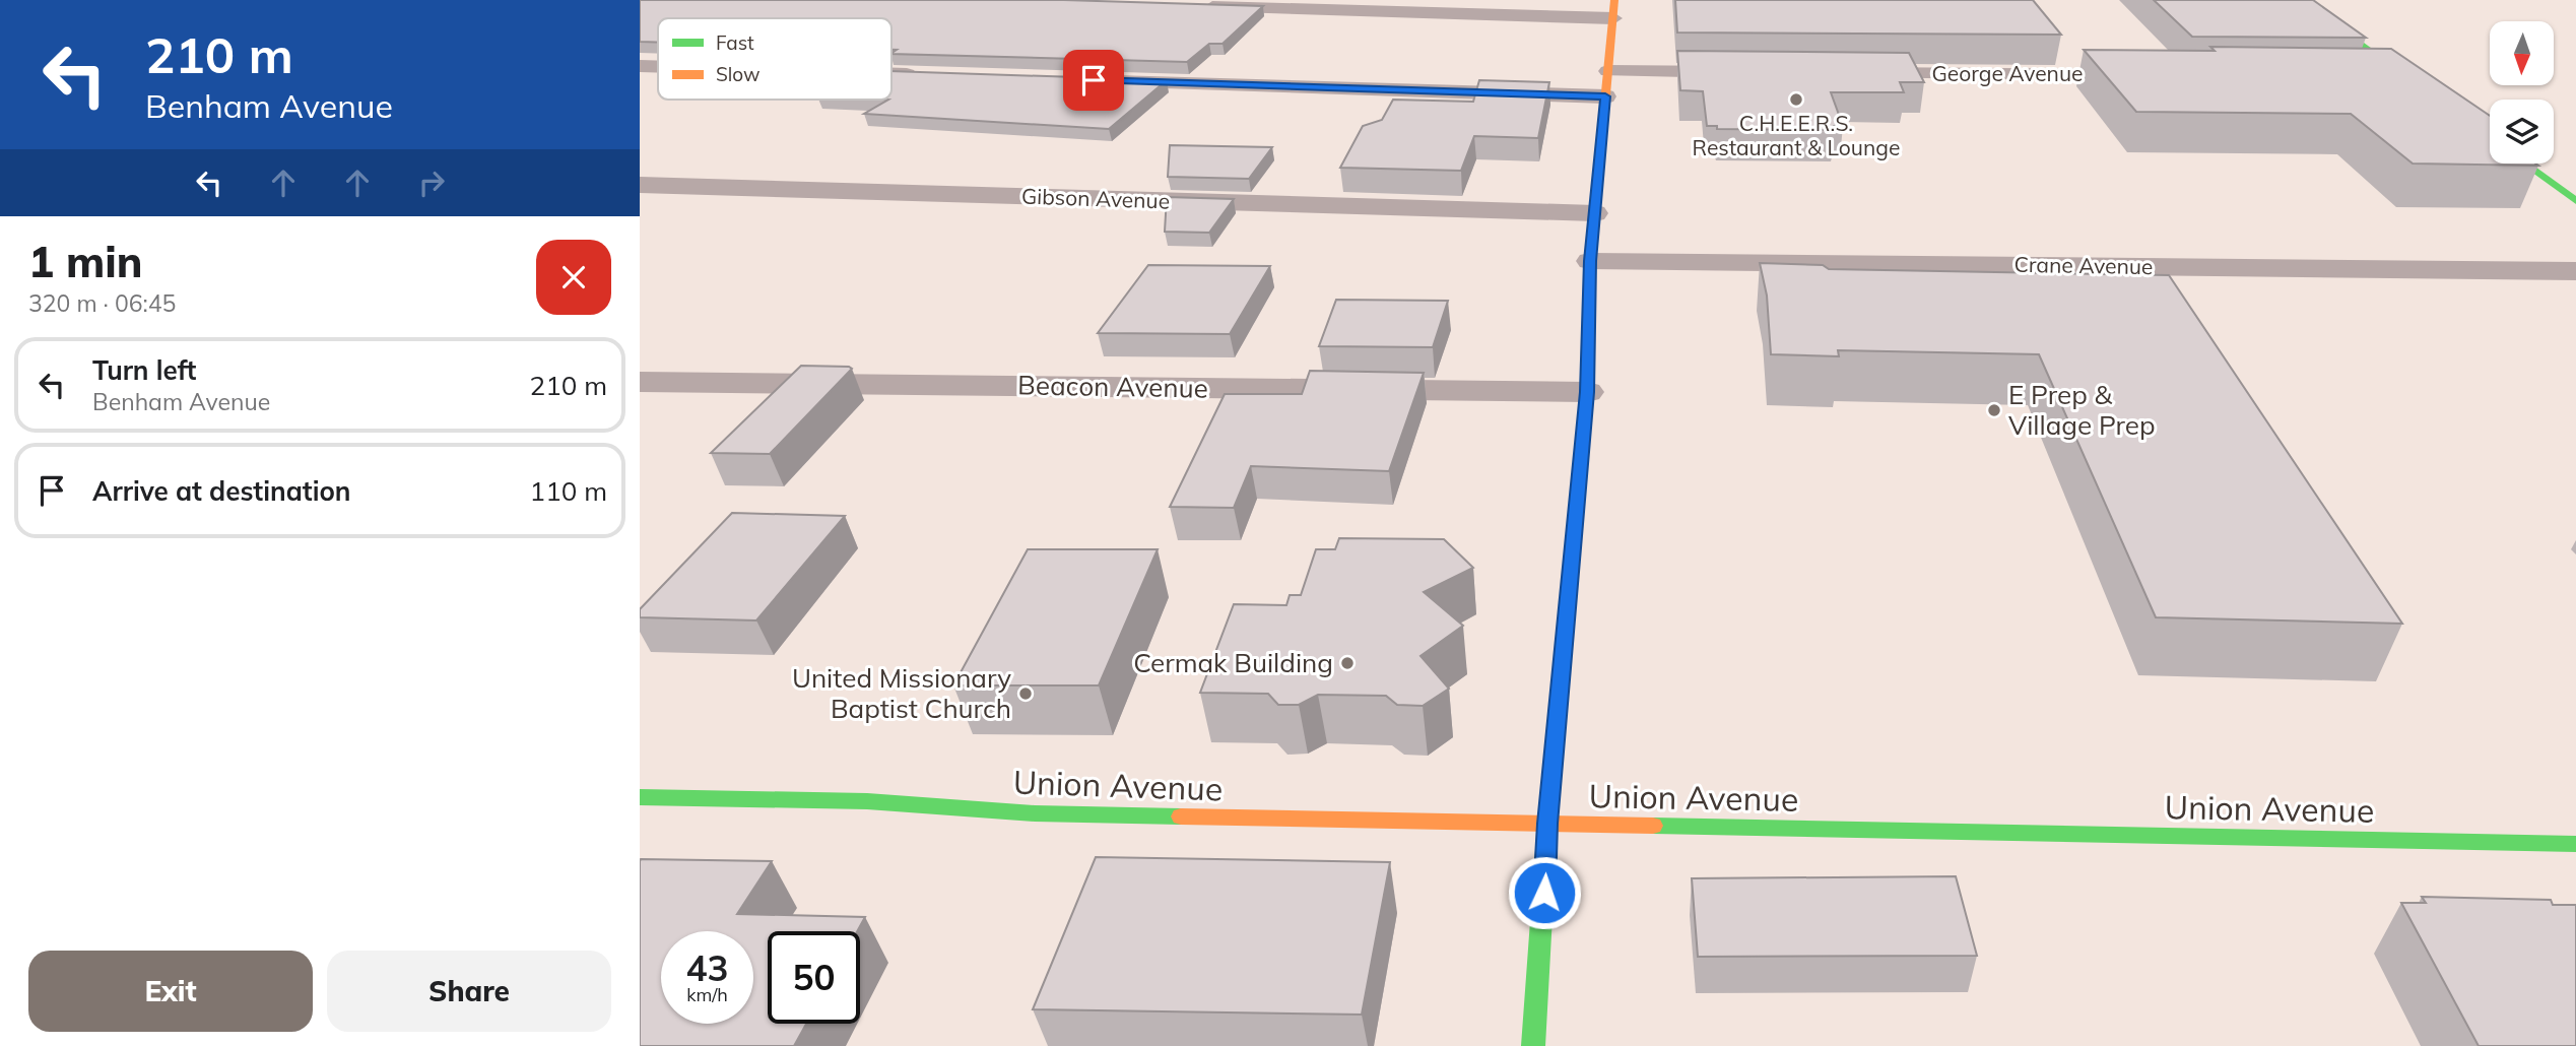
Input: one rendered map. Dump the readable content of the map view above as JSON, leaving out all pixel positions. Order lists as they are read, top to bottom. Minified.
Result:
{"streets":{"main road":["Union Avenue"],"street":["George Avenue","Gibson Avenue","Crane Avenue","Beacon Avenue"]},"places":["C.H.E.E.R.S. Restaurant & Lounge","E Prep & Village Prep","Cermak Building","United Missionary Baptist Church"],"legend":["Fast","Slow"],"north":"bottom","page":{"turn":["210 m","Benham Avenue"],"heading":["1 min","320 m · 06:45"],"list":[{"name":"Turn left","note":"Benham Avenue","value":"210 m"},{"name":"Arrive at destination","value":"110 m"}],"speed":"43 km/h","limit":"50","buttons":["Exit","Share"]}}
